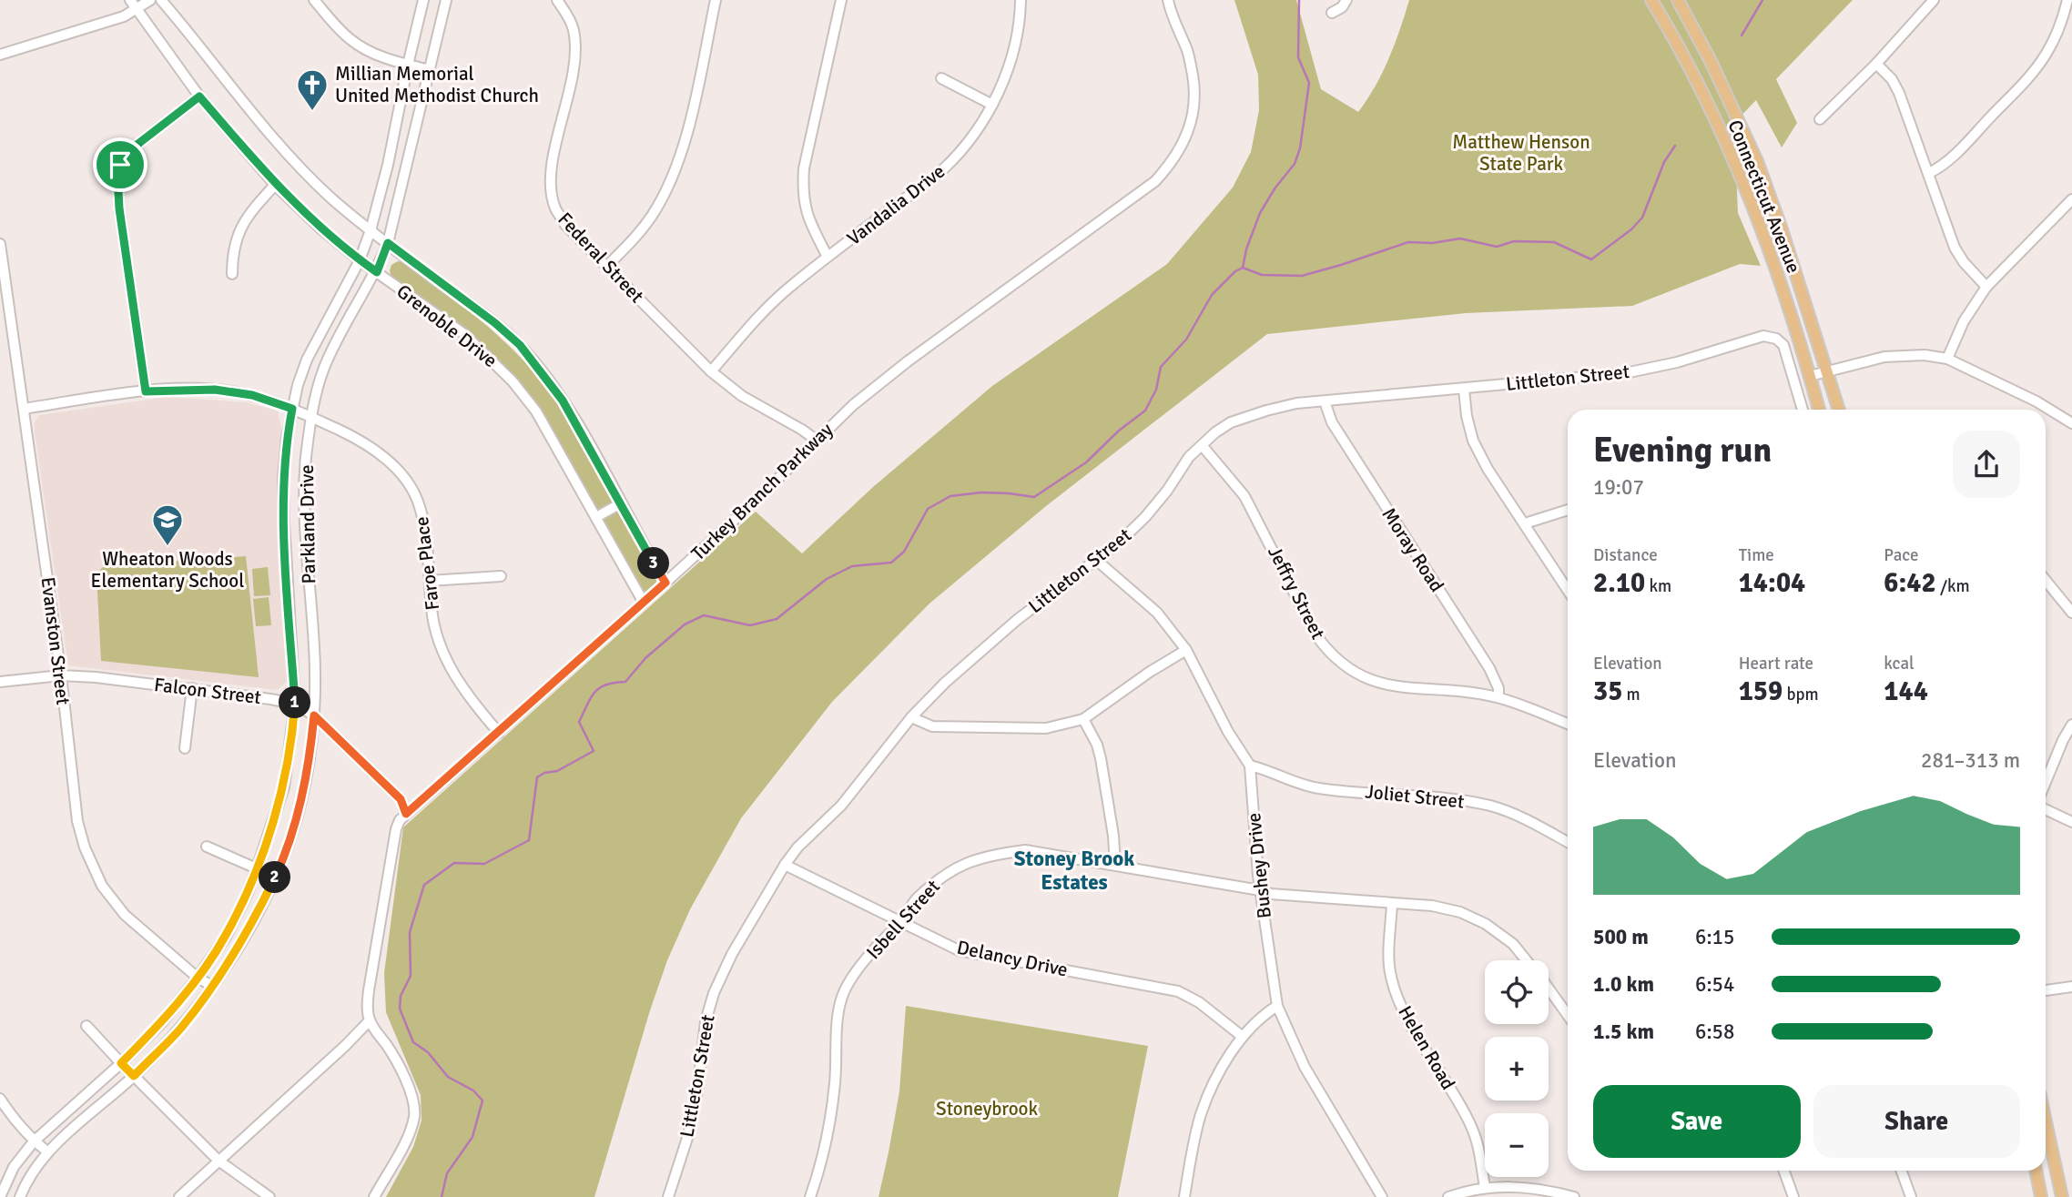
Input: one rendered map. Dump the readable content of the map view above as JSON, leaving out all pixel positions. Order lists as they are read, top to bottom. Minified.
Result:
{"streets":{"main road":["Connecticut Avenue"],"street":["Vandalia Drive","Federal Street","Grenoble Drive","Littleton Street","Turkey Branch Parkway","Parkland Drive","Moray Road","Faroe Place","Jeffry Street","Evanston Street","Falcon Street","Joliet Street","Bushey Drive","Isbell Street","Delancy Drive","Helen Road"]},"crossings":[["Vandalia Drive","Federal Street"],["Federal Street","Turkey Branch Parkway"],["Grenoble Drive","Turkey Branch Parkway"],["Grenoble Drive","Parkland Drive"],["Littleton Street","Moray Road"],["Littleton Street","Jeffry Street"],["Littleton Street","Bushey Drive"],["Littleton Street","Delancy Drive"],["Turkey Branch Parkway","Faroe Place"],["Turkey Branch Parkway","Falcon Street"],["Parkland Drive","Faroe Place"],["Parkland Drive","Evanston Street"],["Parkland Drive","Falcon Street"],["Moray Road","Jeffry Street"],["Faroe Place","Evanston Street"],["Evanston Street","Falcon Street"],["Joliet Street","Bushey Drive"],["Bushey Drive","Isbell Street"],["Isbell Street","Delancy Drive"],["Isbell Street","Helen Road"]],"districts":["Stoney Brook Estates"],"parks":["Matthew Henson State Park","Stoneybrook"],"places":{"church":["Millian Memorial United Methodist Church"],"school or university":["Wheaton Woods Elementary School"]},"page":{"heading":["Evening run","19:07"],"stats":[["Distance","2.10 km"],["Time","14:04"],["Pace","6:42 /km"],["Elevation","35 m"],["Heart rate","159 bpm"],["kcal","144"]],"pins":["3","1","2"],"chart":["Elevation","281–313 m"],"list":[{"name":"500 m","note":"6:15"},{"name":"1.0 km","note":"6:54"},{"name":"1.5 km","note":"6:58"}],"map_buttons":["+","−"],"buttons":["Save","Share"]}}
